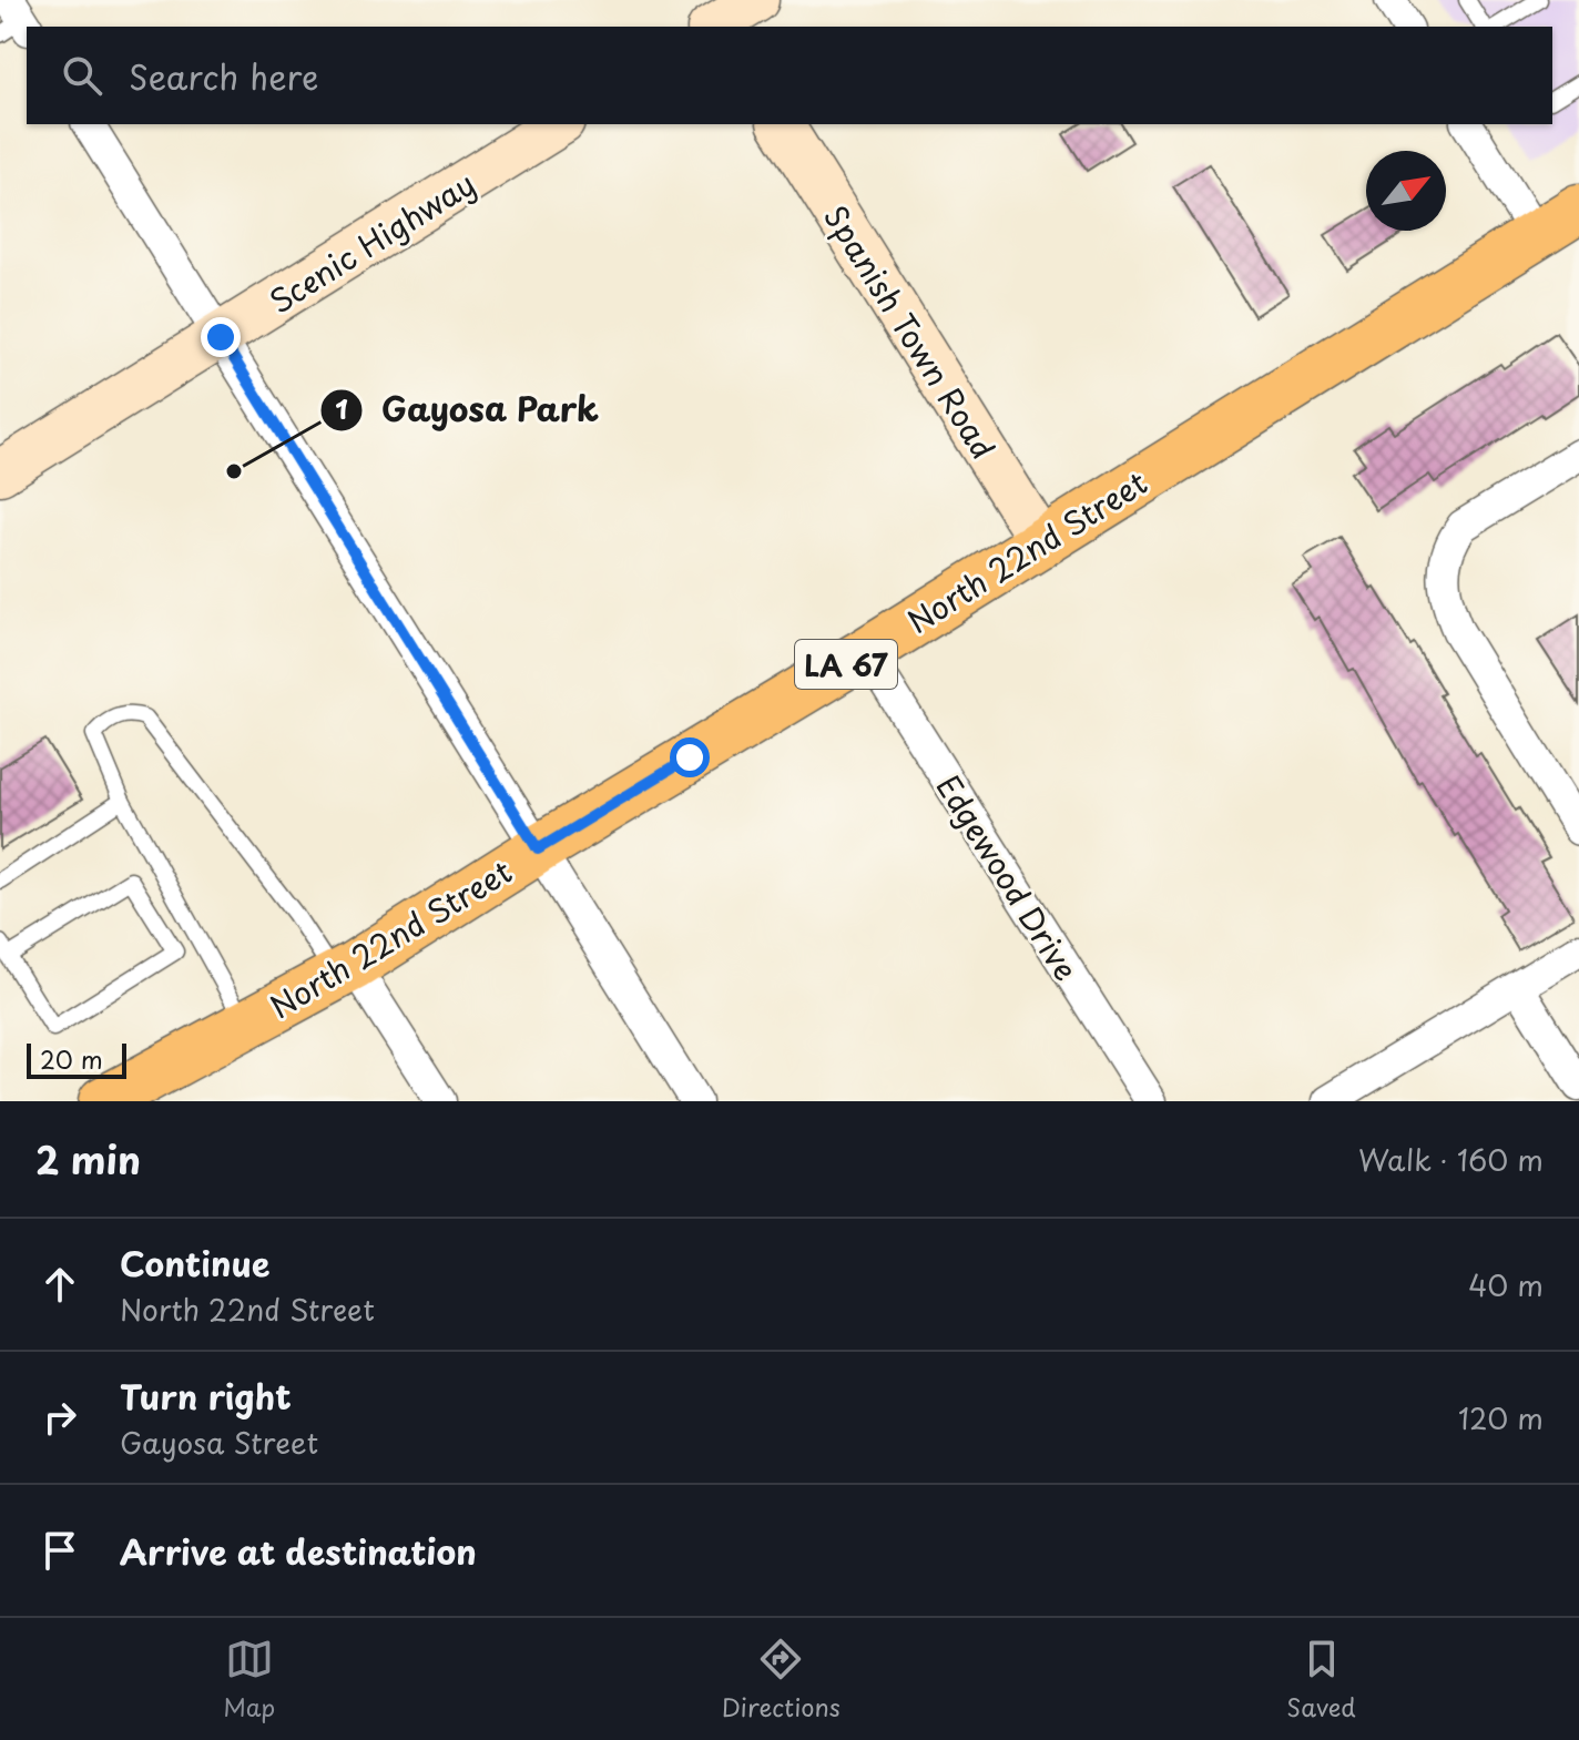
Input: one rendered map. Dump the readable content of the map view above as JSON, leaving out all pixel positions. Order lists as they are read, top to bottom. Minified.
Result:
{"streets":{"main road":["North 22nd Street","LA 67"],"street":["Scenic Highway","Spanish Town Road","Edgewood Drive"]},"crossings":[["Spanish Town Road","North 22nd Street"],["North 22nd Street","Edgewood Drive"]],"places":["Gayosa Park"],"scale_bar":"20 m","north":"top right","page":{"search":"Search here","scale":"20 m","heading":["2 min","Walk · 160 m"],"list":[["Continue","North 22nd Street","40 m"],["Turn right","Gayosa Street","120 m"],"Arrive at destination"],"nav":["Map","Directions","Saved"]}}
